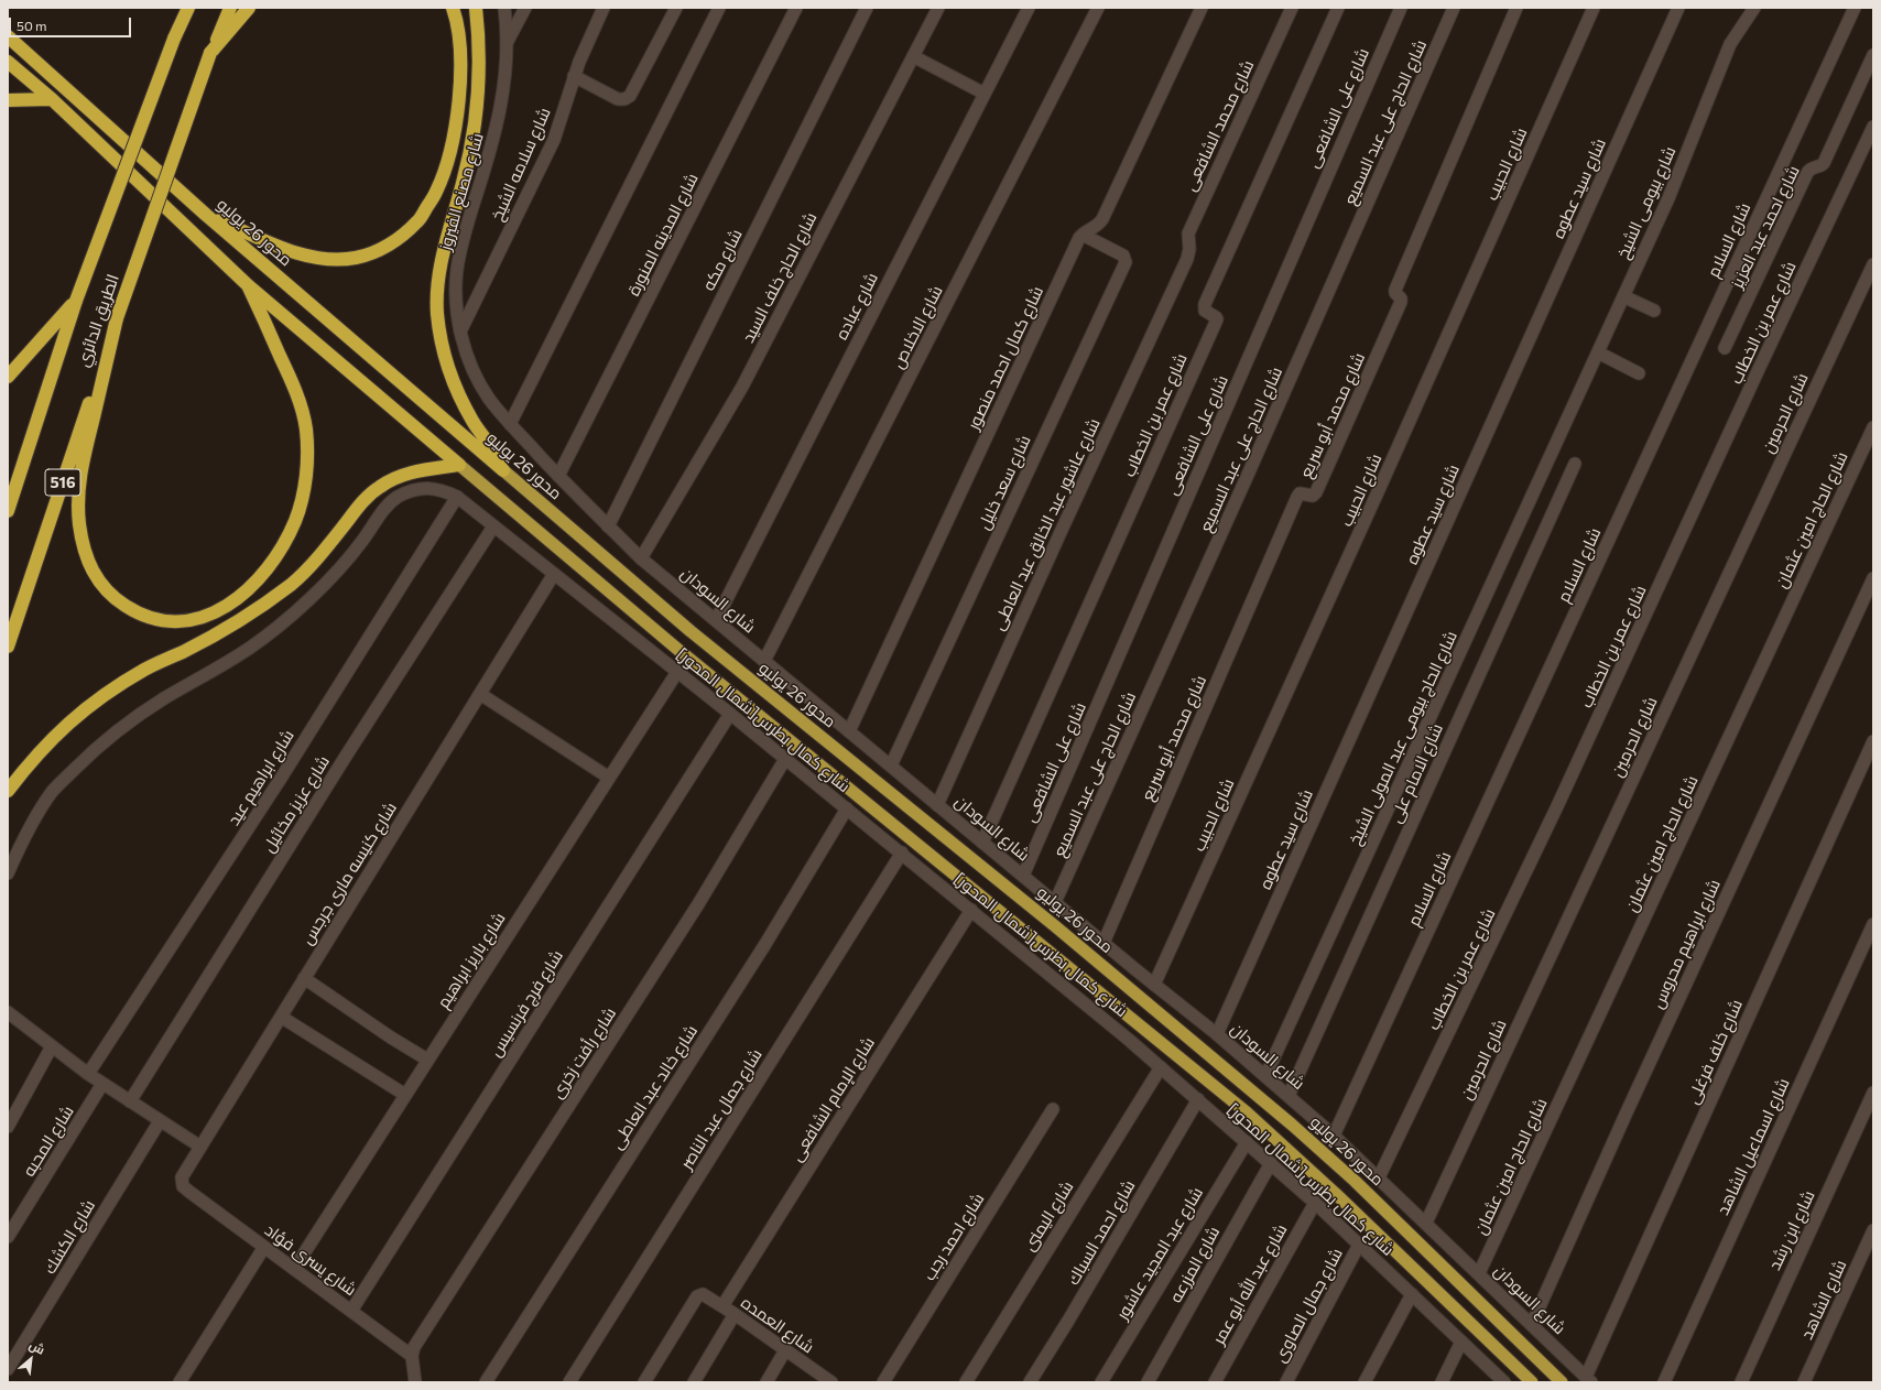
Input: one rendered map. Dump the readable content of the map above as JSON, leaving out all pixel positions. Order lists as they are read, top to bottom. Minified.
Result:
{"streets":{"highway":["محور 26 يوليو","الطريق الدائري","516"],"street":["شارع على الشافعى","شارع الحاج على عبد السميع","شارع محمد الشافعى","شارع سلامه الشيخ","شارع الحبيب","شارع سيد عطوه","شارع مصنع الفيروز","شارع بيومى الشيخ","شارع احمد عبد العزيز","شارع المدينه المنورة","شارع السلام","شارع مكه","شارع الحاج خلف السيد","شارع عباده","شارع عمر بن الخطاب","شارع الاخلاص","شارع كمال احمد منصور","شارع الحرمين","شارع محمد أبو سريع","شارع سعد خليل","شارع الحاج امين عثمان","شارع عاشور عبد الخالق عبد العاطى","شارع السودان","شارع كمال بطرس[شمال المحور]","شارع الحاج بيومى عبد المولى الشيخ","شارع الامام على","شارع ابراهيم عيد","شارع عزيز مخائيل","شارع كنيسه مارى جرجس","شارع ابراهيم محروس","شارع باريز ابراهيم","شارع فرج فرنسيس","شارع خلف فرغلى","شارع رأفت زخرى","شارع خالد عبد العاطى","شارع الإمام الشافعى","شارع جمال عبد الناصر","شارع المحبه","شارع اسماعيل الشاهد","شارع اليمنى","شارع ابن رشد","شارع احمد السباك","شارع الكشك","شارع احمد رجب","شارع عبد المجيد عاشور","شارع يسرى فؤاد","شارع المزرعه","شارع عبد الله أبو عمر","شارع الشاهد","شارع جمال الصاوى","شارع العمده"]},"crossings":[["شارع على الشافعى","شارع السودان"],["شارع الحاج على عبد السميع","شارع السودان"],["شارع محمد الشافعى","شارع عاشور عبد الخالق عبد العاطى"],["شارع سلامه الشيخ","شارع مصنع الفيروز"],["شارع الحبيب","شارع السودان"],["شارع سيد عطوه","شارع السودان"],["شارع مصنع الفيروز","شارع السودان"],["شارع بيومى الشيخ","شارع الحاج بيومى عبد المولى الشيخ"],["شارع المدينه المنورة","شارع السودان"],["شارع السلام","شارع السودان"],["شارع مكه","شارع السودان"],["شارع الحاج خلف السيد","شارع السودان"],["شارع عباده","شارع السودان"],["شارع عمر بن الخطاب","شارع السودان"],["شارع الاخلاص","شارع السودان"],["شارع كمال احمد منصور","شارع سعد خليل"],["شارع كمال احمد منصور","شارع السودان"],["شارع الحرمين","شارع السودان"],["شارع محمد أبو سريع","شارع السودان"],["شارع سعد خليل","شارع السودان"],["شارع الحاج امين عثمان","شارع السودان"],["شارع عاشور عبد الخالق عبد العاطى","شارع السودان"],["شارع السودان","شارع الحاج بيومى عبد المولى الشيخ"],["شارع السودان","شارع الامام على"],["شارع السودان","شارع ابراهيم محروس"],["شارع السودان","شارع خلف فرغلى"],["شارع كمال بطرس[شمال المحور]","شارع ابراهيم عيد"],["شارع كمال بطرس[شمال المحور]","شارع عزيز مخائيل"],["شارع كمال بطرس[شمال المحور]","شارع كنيسه مارى جرجس"],["شارع كمال بطرس[شمال المحور]","شارع باريز ابراهيم"],["شارع كمال بطرس[شمال المحور]","شارع فرج فرنسيس"],["شارع كمال بطرس[شمال المحور]","شارع رأفت زخرى"],["شارع كمال بطرس[شمال المحور]","شارع خالد عبد العاطى"],["شارع كمال بطرس[شمال المحور]","شارع الإمام الشافعى"],["شارع كمال بطرس[شمال المحور]","شارع جمال عبد الناصر"],["شارع كمال بطرس[شمال المحور]","شارع اليمنى"],["شارع كمال بطرس[شمال المحور]","شارع احمد السباك"],["شارع كمال بطرس[شمال المحور]","شارع عبد المجيد عاشور"],["شارع كمال بطرس[شمال المحور]","شارع المزرعه"],["شارع كمال بطرس[شمال المحور]","شارع عبد الله أبو عمر"],["شارع كمال بطرس[شمال المحور]","شارع جمال الصاوى"],["شارع كنيسه مارى جرجس","شارع يسرى فؤاد"],["شارع باريز ابراهيم","شارع يسرى فؤاد"],["شارع فرج فرنسيس","شارع يسرى فؤاد"],["شارع رأفت زخرى","شارع يسرى فؤاد"],["شارع الإمام الشافعى","شارع العمده"]],"scale_bar":"50 m","north":"top right"}
